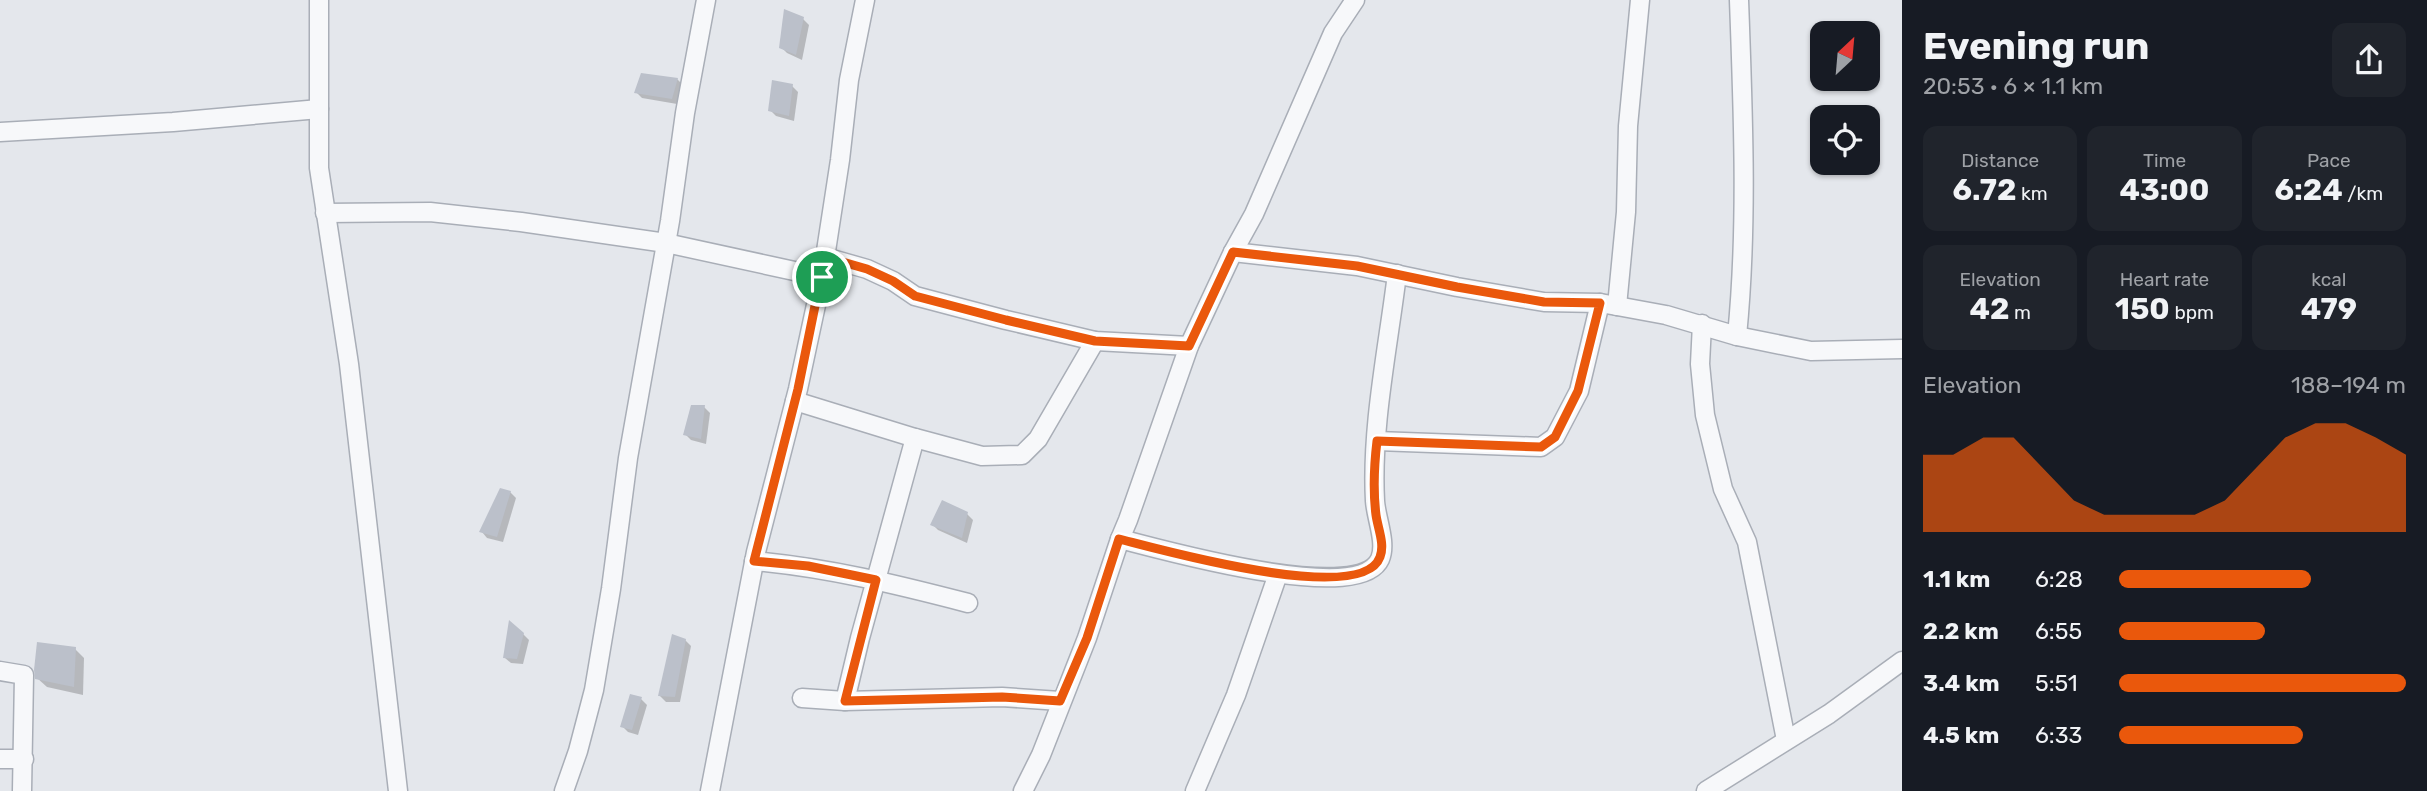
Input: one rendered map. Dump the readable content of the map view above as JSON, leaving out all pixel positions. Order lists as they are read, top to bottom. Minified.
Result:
{"north":"top right","page":{"heading":["Evening run","20:53 · 6 × 1.1 km"],"stats":[["Distance","6.72 km"],["Time","43:00"],["Pace","6:24 /km"],["Elevation","42 m"],["Heart rate","150 bpm"],["kcal","479"]],"chart":["Elevation","188–194 m"],"list":[{"name":"1.1 km","note":"6:28"},{"name":"2.2 km","note":"6:55"},{"name":"3.4 km","note":"5:51"},{"name":"4.5 km","note":"6:33"}]}}
